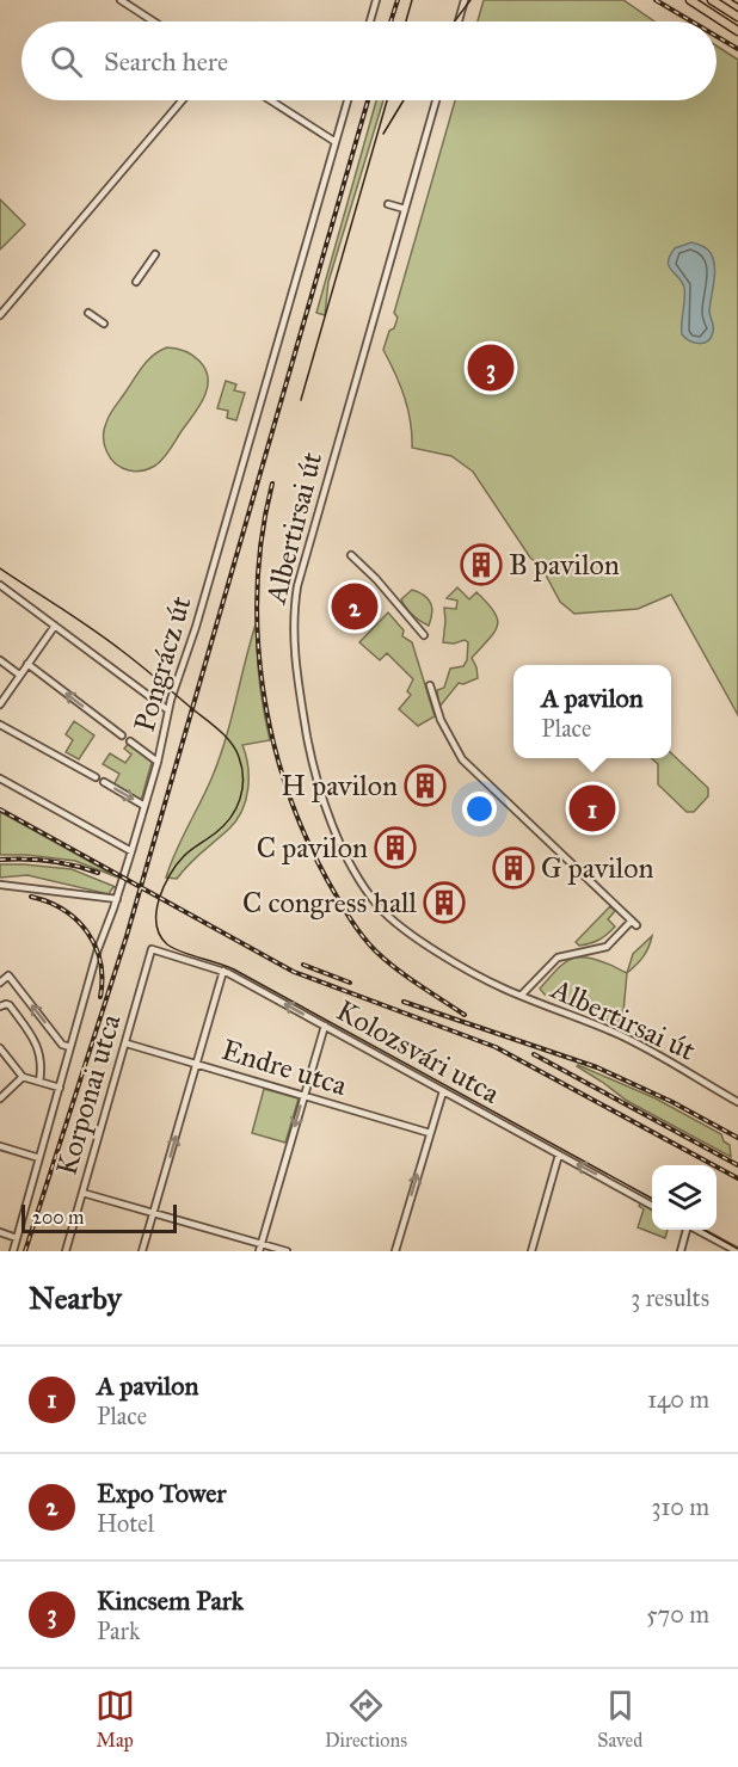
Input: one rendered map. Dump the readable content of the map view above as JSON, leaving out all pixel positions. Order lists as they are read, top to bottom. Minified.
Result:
{"streets":{"street":["Albertirsai út","Pongrácz út","Kolozsvári utca","Endre utca","Korponai utca"]},"crossings":[["Kolozsvári utca","Korponai utca"],["Endre utca","Korponai utca"]],"one_way":["Kolozsvári utca"],"places":{"building":["B pavilon","H pavilon","C pavilon","G pavilon","C congress hall"]},"scale_bar":"200 m","page":{"search":"Search here","pins":["3","2","1"],"popup":["A pavilon","Place"],"scale":"200 m","heading":["Nearby","3 results"],"list":[{"mark":"1","name":"A pavilon","note":"Place","value":"140 m"},{"mark":"2","name":"Expo Tower","note":"Hotel","value":"310 m"},{"mark":"3","name":"Kincsem Park","note":"Park","value":"570 m"}],"nav":["Map","Directions","Saved"]}}
